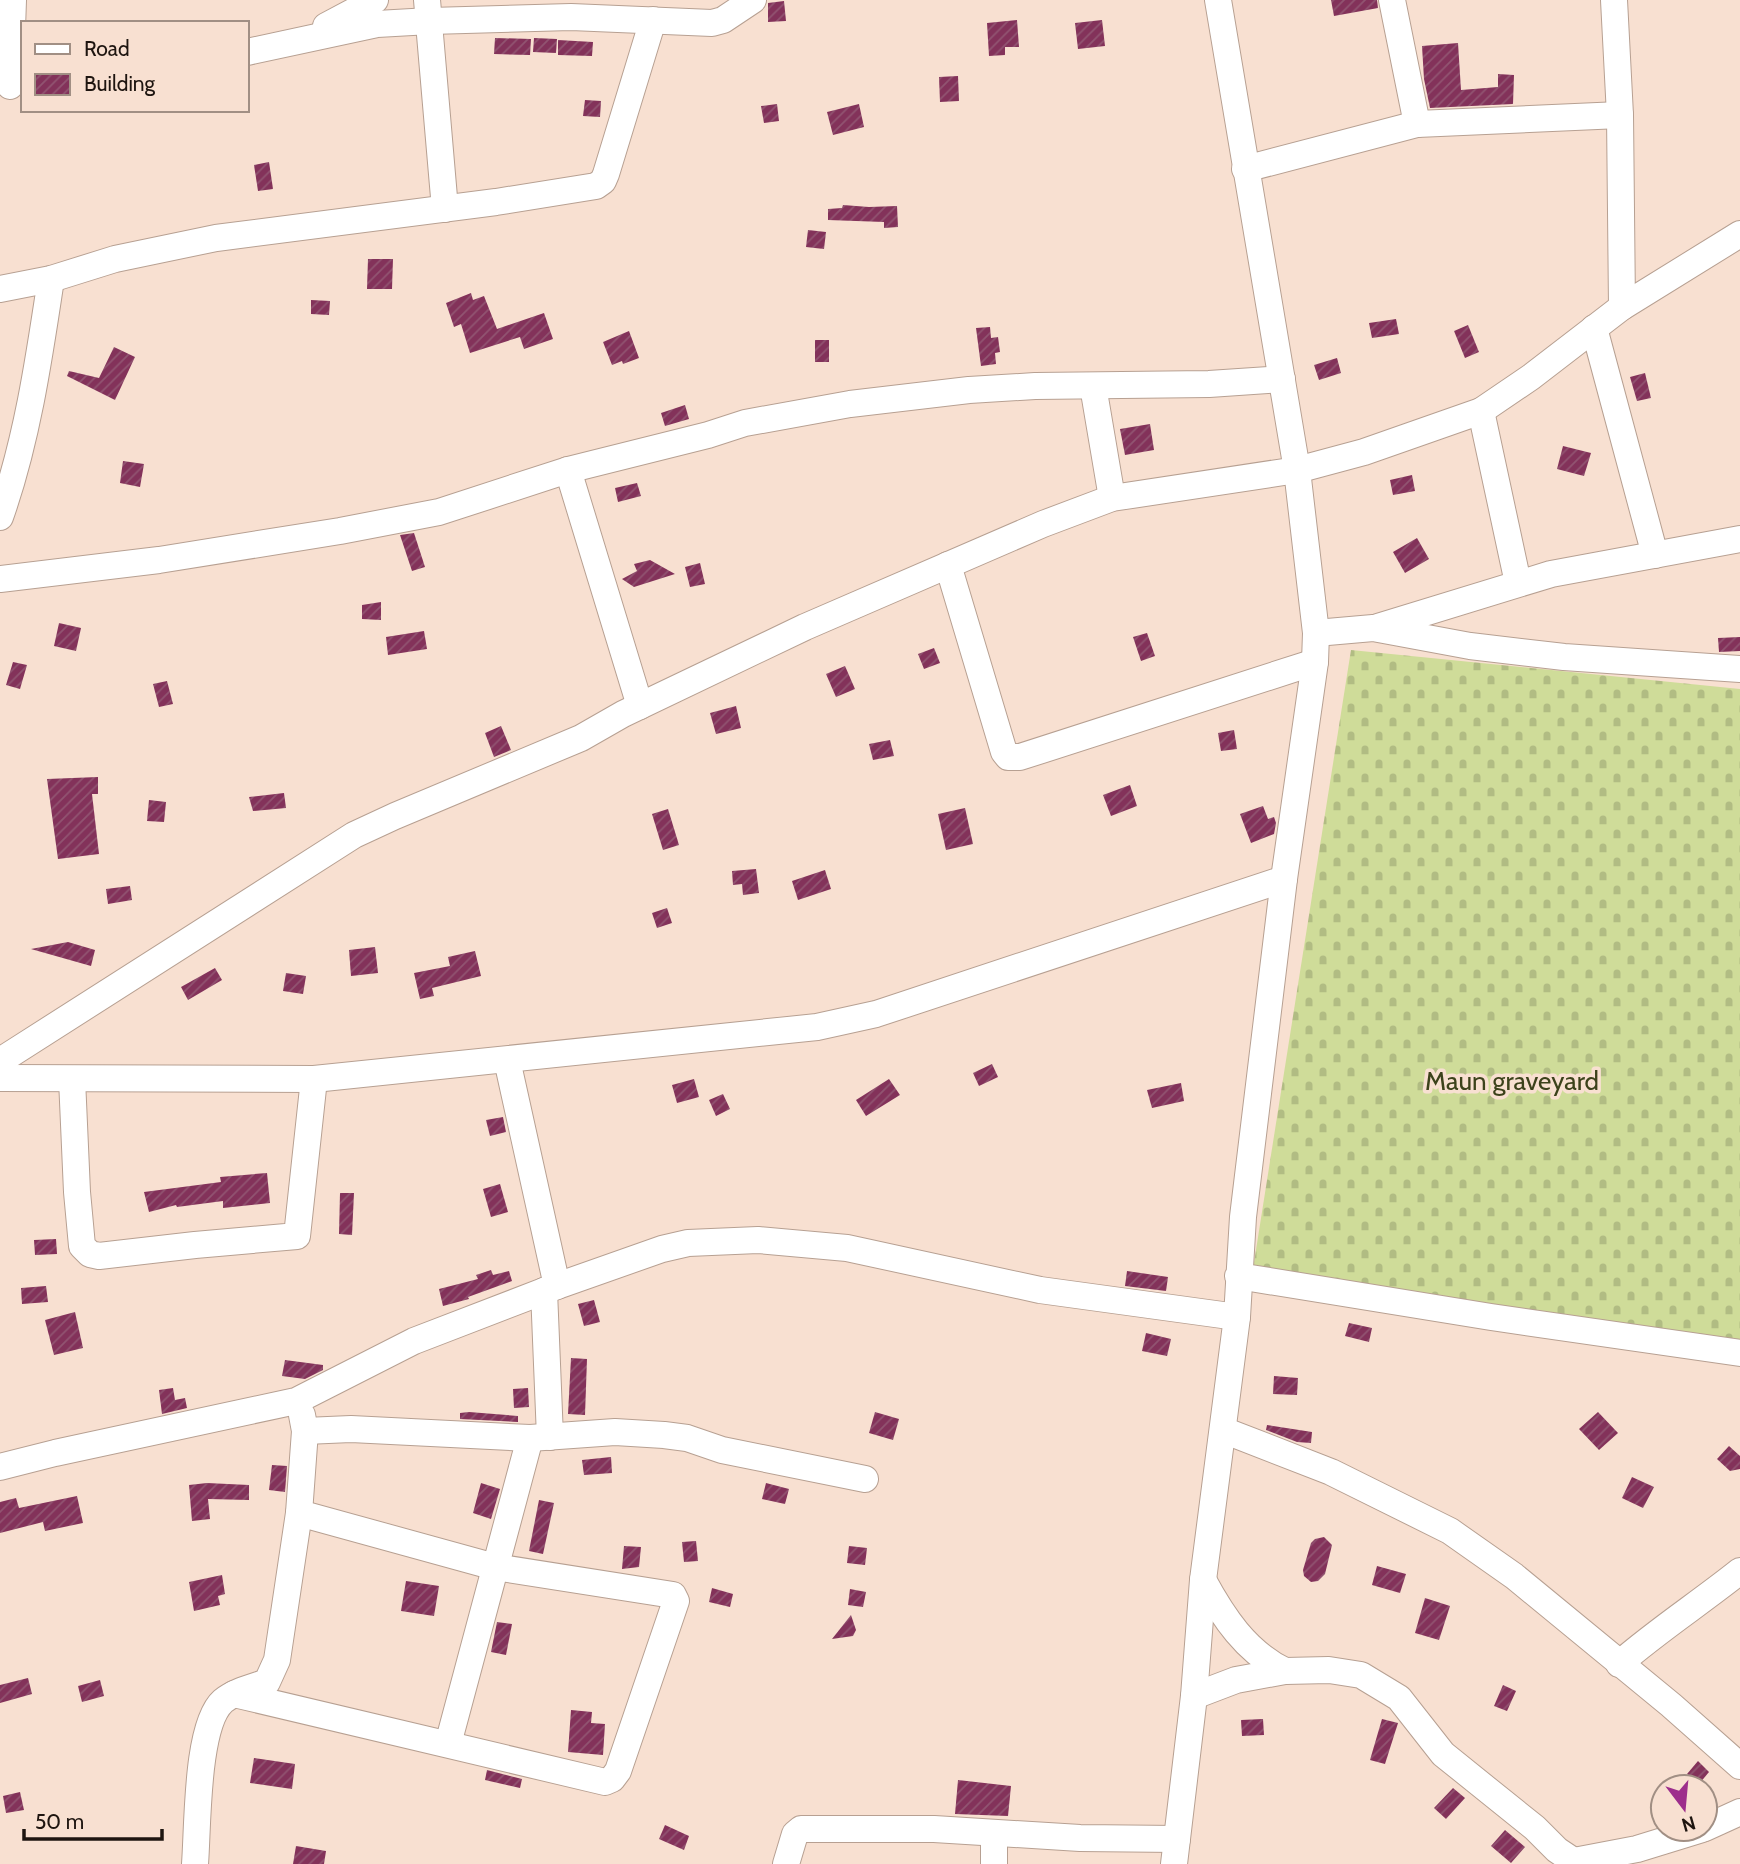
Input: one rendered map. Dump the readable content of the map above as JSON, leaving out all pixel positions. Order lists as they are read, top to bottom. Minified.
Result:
{"parks":["Maun graveyard"],"legend":["Road","Building"],"scale_bar":"50 m","north":"bottom"}
